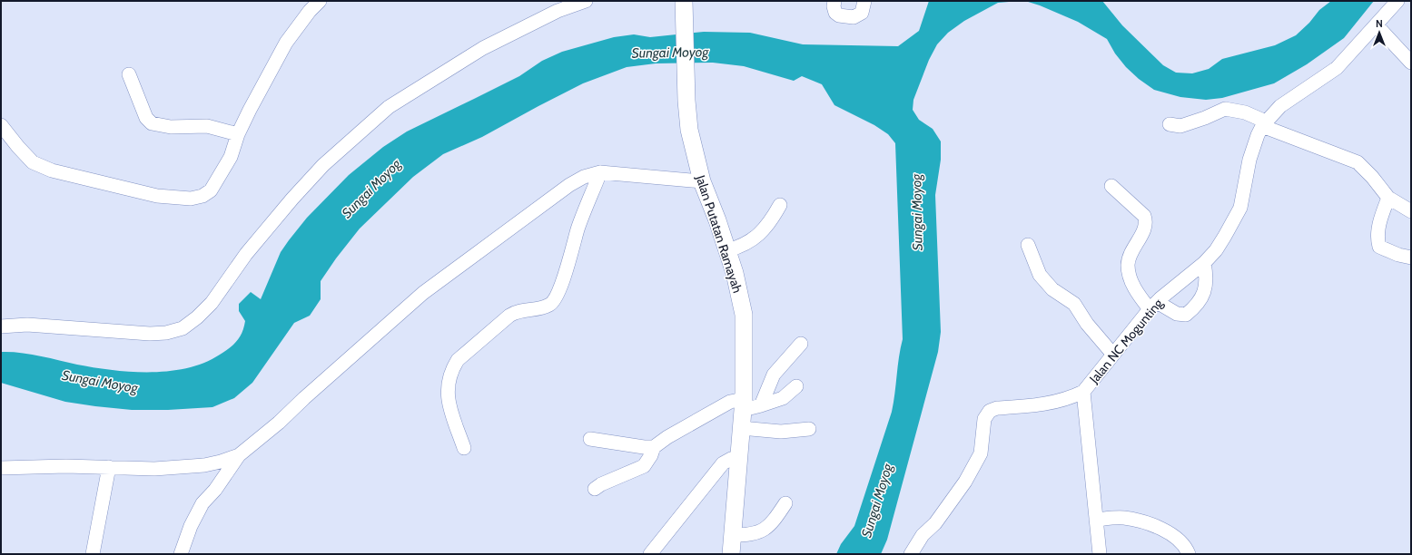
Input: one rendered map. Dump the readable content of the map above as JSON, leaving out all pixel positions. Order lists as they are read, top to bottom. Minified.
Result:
{"streets":{"main road":["Jalan Putatan Ramayah"],"street":["Jalan NC Mogunting"]},"water":["Sungai Moyog"],"north":"top"}
